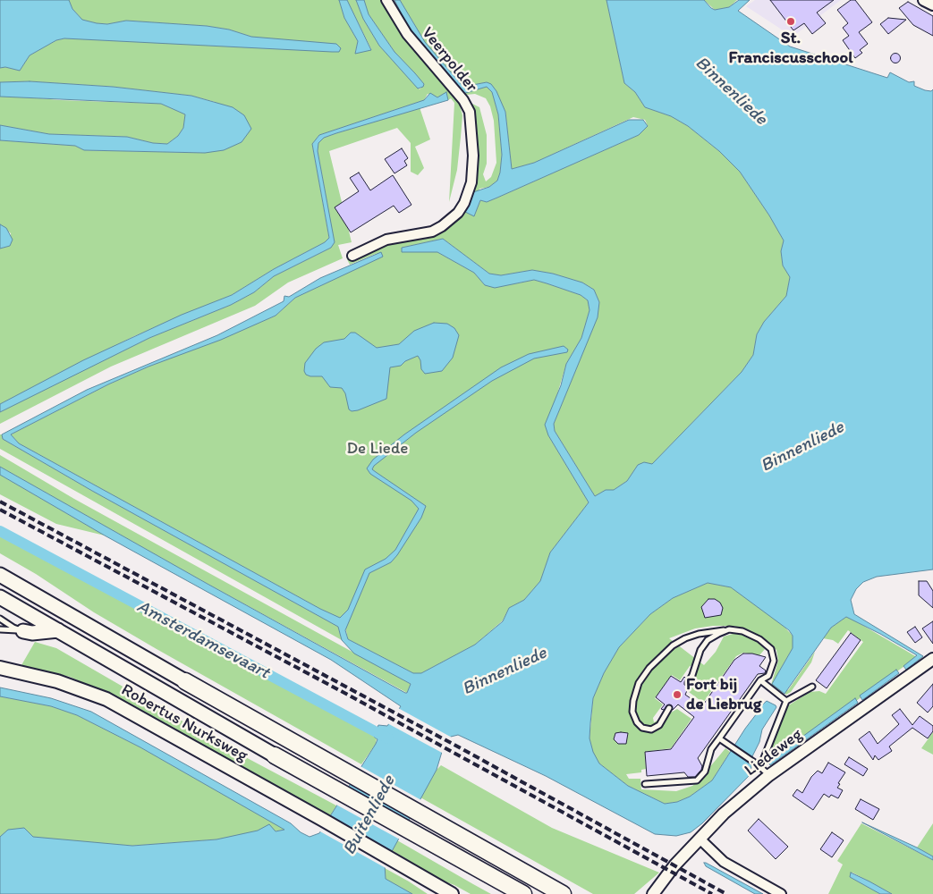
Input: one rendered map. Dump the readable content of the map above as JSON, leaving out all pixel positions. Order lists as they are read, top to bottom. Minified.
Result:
{"streets":{"main road":["Robertus Nurksweg"],"street":["Veerpolder","Liedeweg"]},"water":["Binnenliede","Amsterdamsevaart","Buitenliede"],"parks":["De Liede"],"places":["St. Franciscusschool","Fort bij de Liebrug"]}
